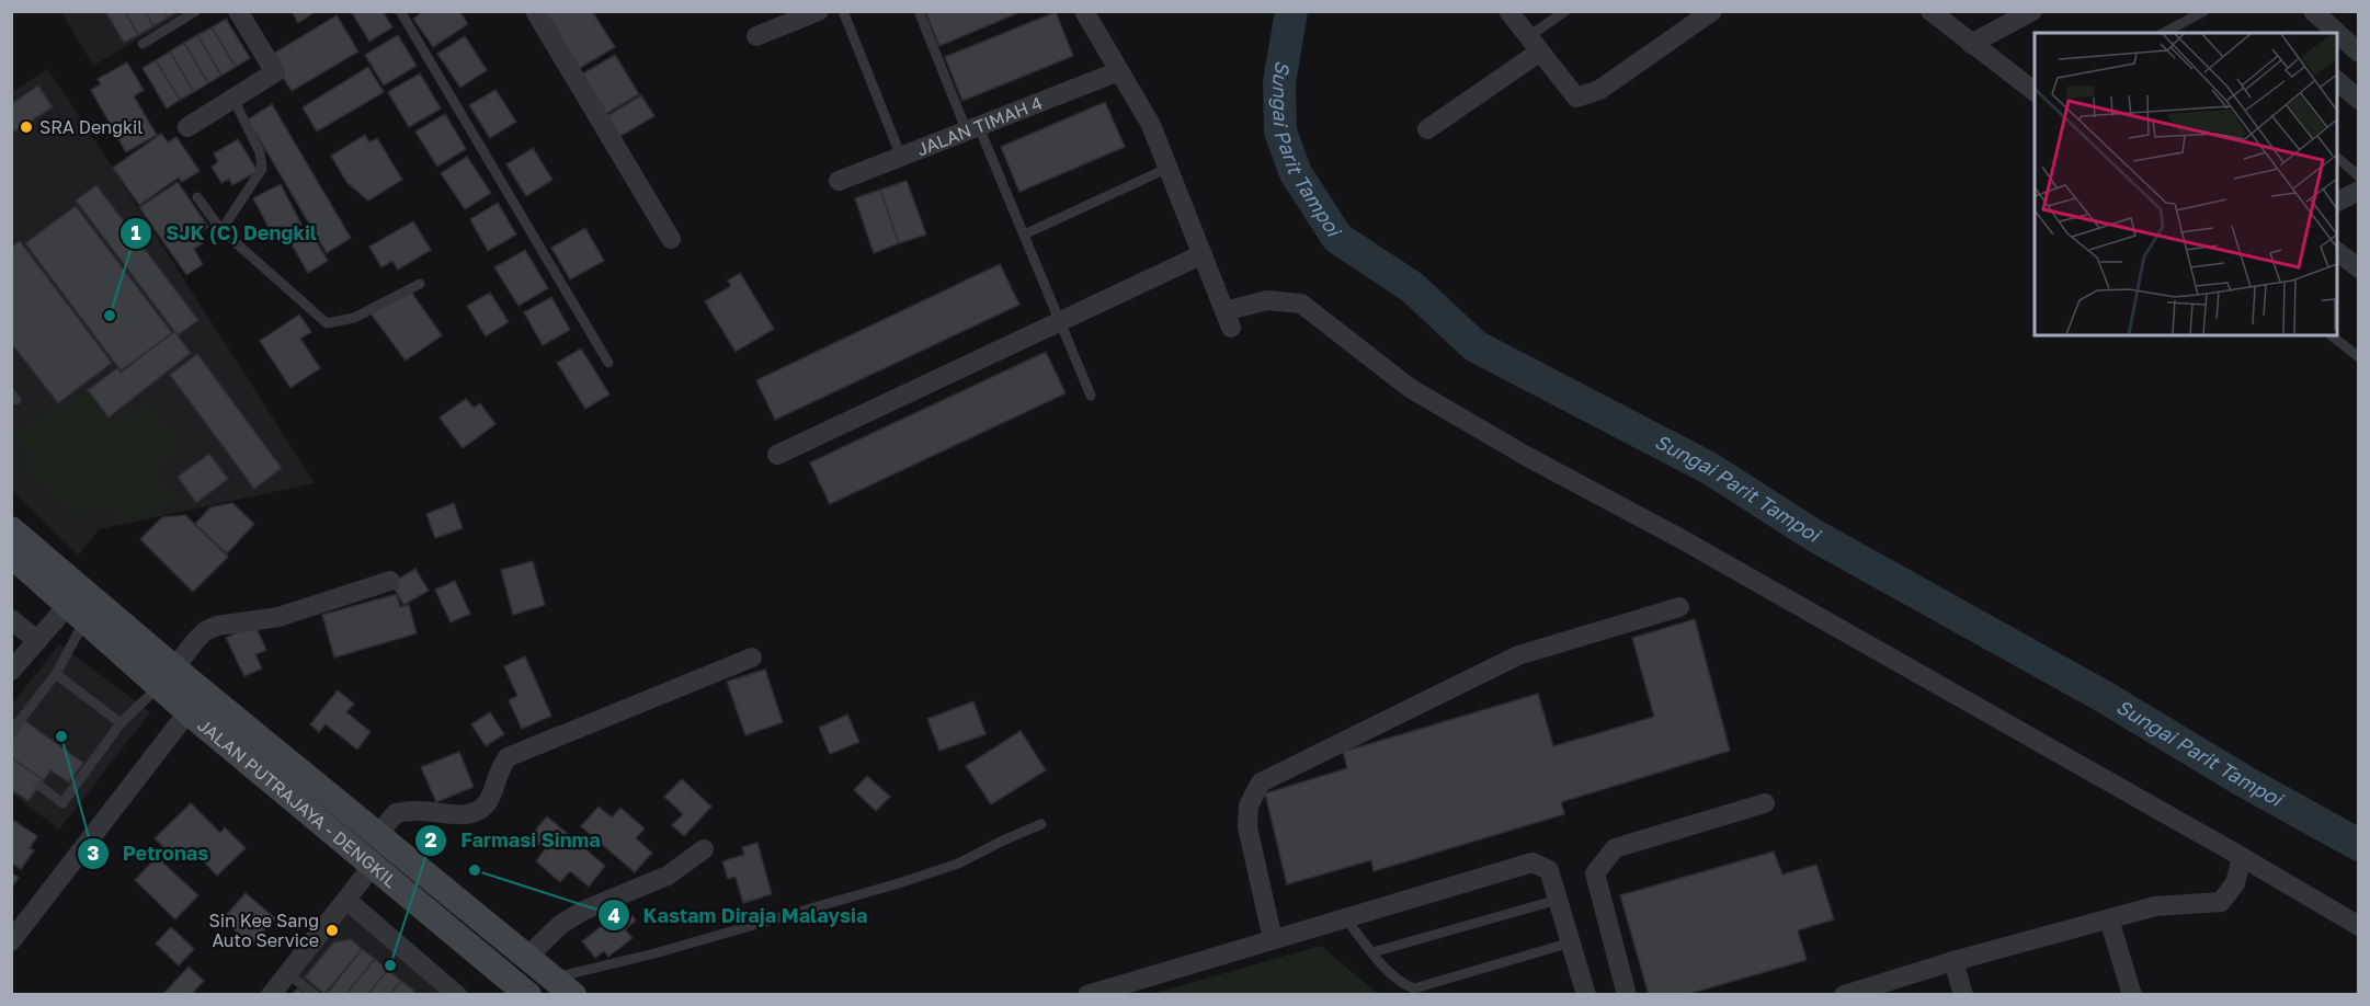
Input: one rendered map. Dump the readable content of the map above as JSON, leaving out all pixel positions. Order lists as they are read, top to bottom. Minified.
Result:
{"streets":{"main road":["JALAN PUTRAJAYA - DENGKIL"],"street":["JALAN TIMAH 4"]},"water":["Sungai Parit Tampoi"],"places":["SRA Dengkil","SJK (C) Dengkil","Petronas","Kastam Diraja Malaysia","Sin Kee Sang Auto Service","Farmasi Sinma"]}
